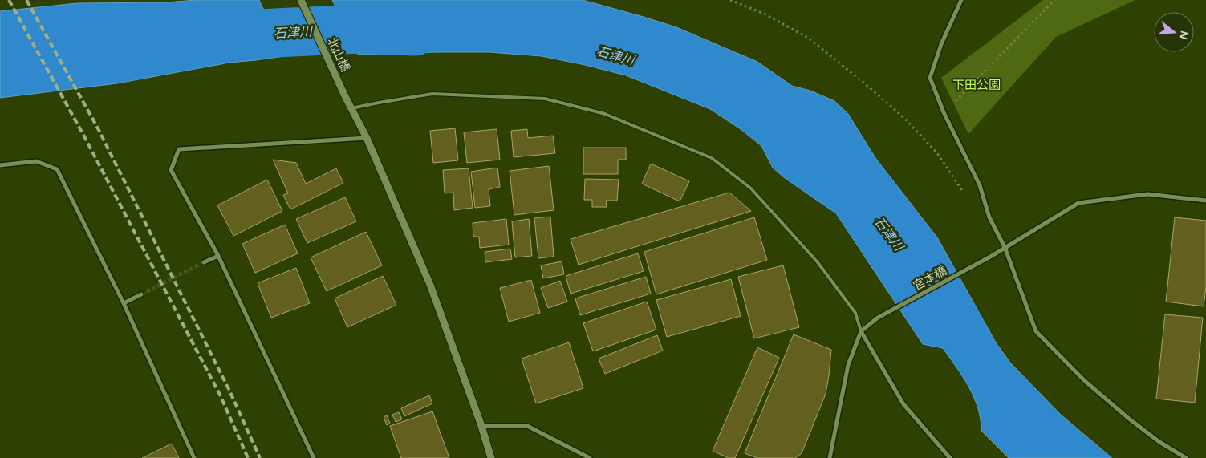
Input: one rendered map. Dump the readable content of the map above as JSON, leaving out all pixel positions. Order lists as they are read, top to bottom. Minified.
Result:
{"streets":{"street":["北山橋","宮本橋"]},"water":["石津川"],"parks":["下田公園"],"north":"right"}
